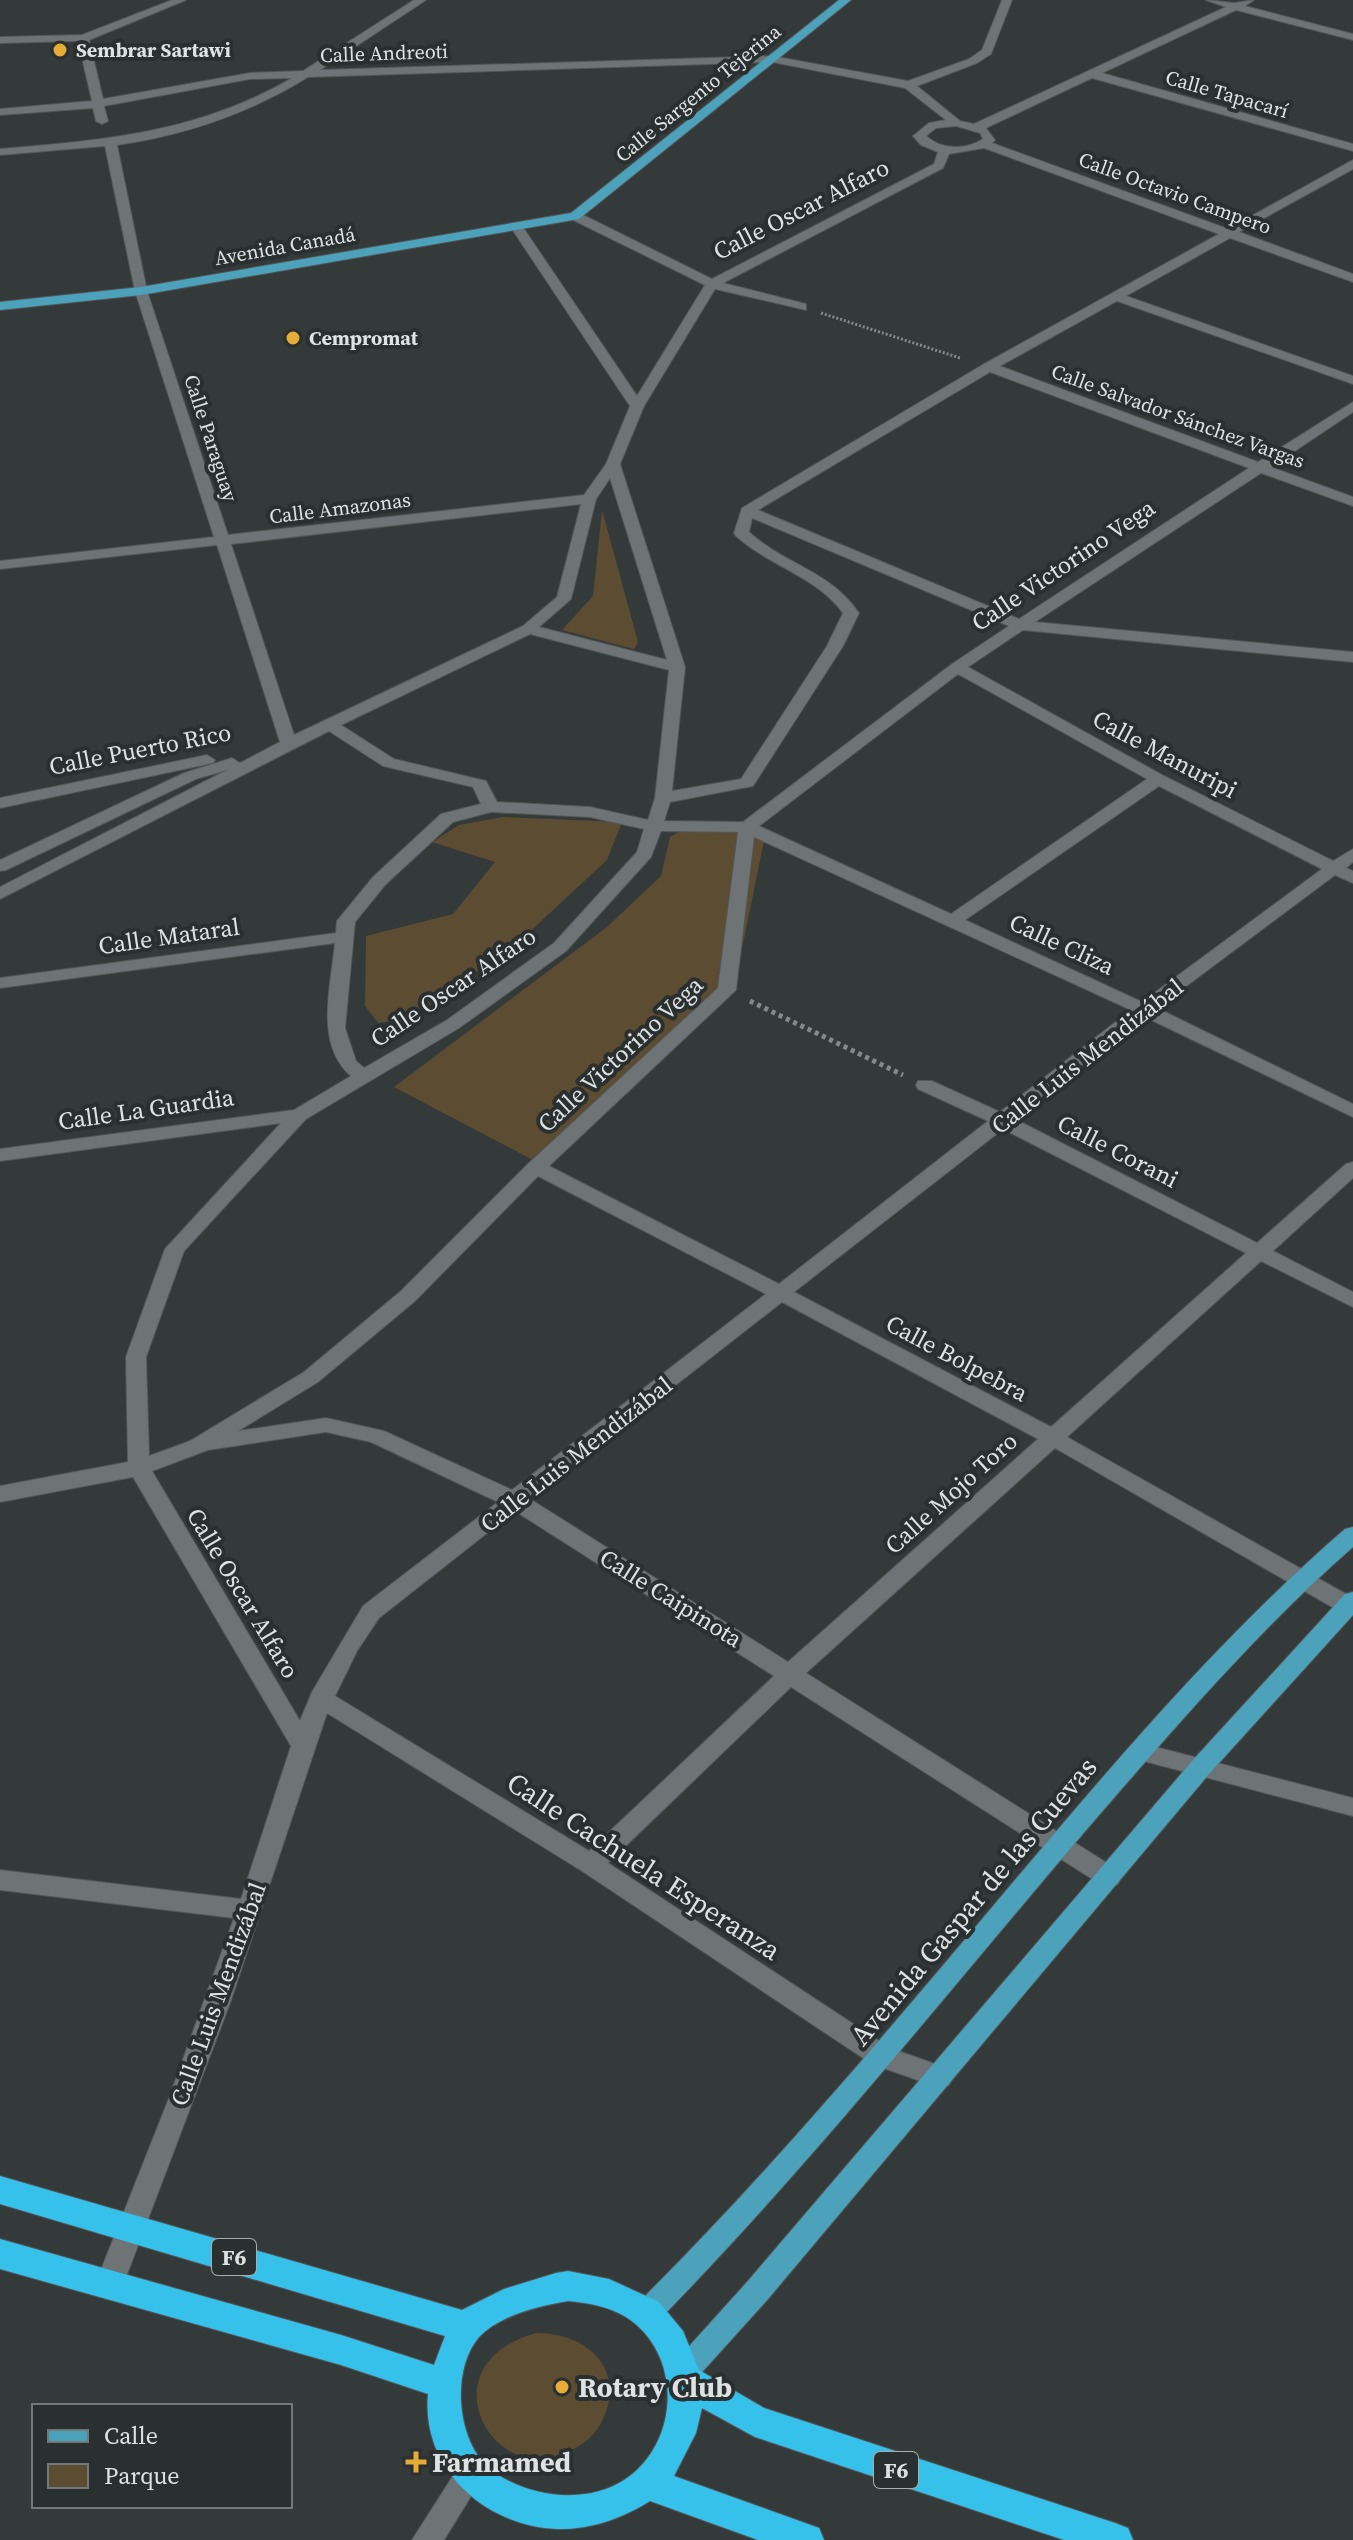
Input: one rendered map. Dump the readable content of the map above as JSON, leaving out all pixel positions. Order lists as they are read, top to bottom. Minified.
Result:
{"streets":{"highway":["F6"],"main road":["Calle Sargento Tejerina","Avenida Canadá","Avenida Gaspar de las Cuevas"],"street":["Calle Andreoti","Calle Tapacarí","Calle Octavio Campero","Calle Oscar Alfaro","Calle Salvador Sánchez Vargas","Calle Paraguay","Calle Amazonas","Calle Victorino Vega","Calle Puerto Rico","Calle Manuripi","Calle Mataral","Calle Cliza","Calle Luis Mendizábal","Calle La Guardia","Calle Corani","Calle Bolpebra","Calle Mojo Toro","Calle Caipinota","Calle Cachuela Esperanza"]},"crossings":[["Calle Andreoti","Calle Sargento Tejerina"],["Calle Sargento Tejerina","Avenida Canadá"],["Calle Oscar Alfaro","Calle Victorino Vega"],["Calle Oscar Alfaro","Calle Luis Mendizábal"],["Calle Oscar Alfaro","Calle La Guardia"],["Avenida Canadá","Calle Paraguay"],["Calle Salvador Sánchez Vargas","Calle Victorino Vega"],["Calle Paraguay","Calle Amazonas"],["Calle Paraguay","Calle Puerto Rico"],["Calle Victorino Vega","Calle Manuripi"],["Calle Victorino Vega","Calle Cliza"],["Calle Victorino Vega","Calle Bolpebra"],["Calle Victorino Vega","Calle Caipinota"],["Calle Manuripi","Calle Luis Mendizábal"],["Calle Cliza","Calle Luis Mendizábal"],["Calle Luis Mendizábal","Calle Corani"],["Calle Luis Mendizábal","Calle Bolpebra"],["Calle Luis Mendizábal","Calle Caipinota"],["Calle Luis Mendizábal","Calle Cachuela Esperanza"],["Calle Luis Mendizábal","F6"],["Calle Corani","Calle Mojo Toro"],["Calle Bolpebra","Calle Mojo Toro"],["Calle Bolpebra","Avenida Gaspar de las Cuevas"],["Calle Mojo Toro","Calle Caipinota"],["Calle Mojo Toro","Calle Cachuela Esperanza"],["Calle Caipinota","Avenida Gaspar de las Cuevas"],["Calle Cachuela Esperanza","Avenida Gaspar de las Cuevas"],["Avenida Gaspar de las Cuevas","F6"]],"places":{"other":["Sembrar Sartawi","Cempromat","Rotary Club"],"health":["Farmamed"]},"legend":["Calle","Parque"]}
